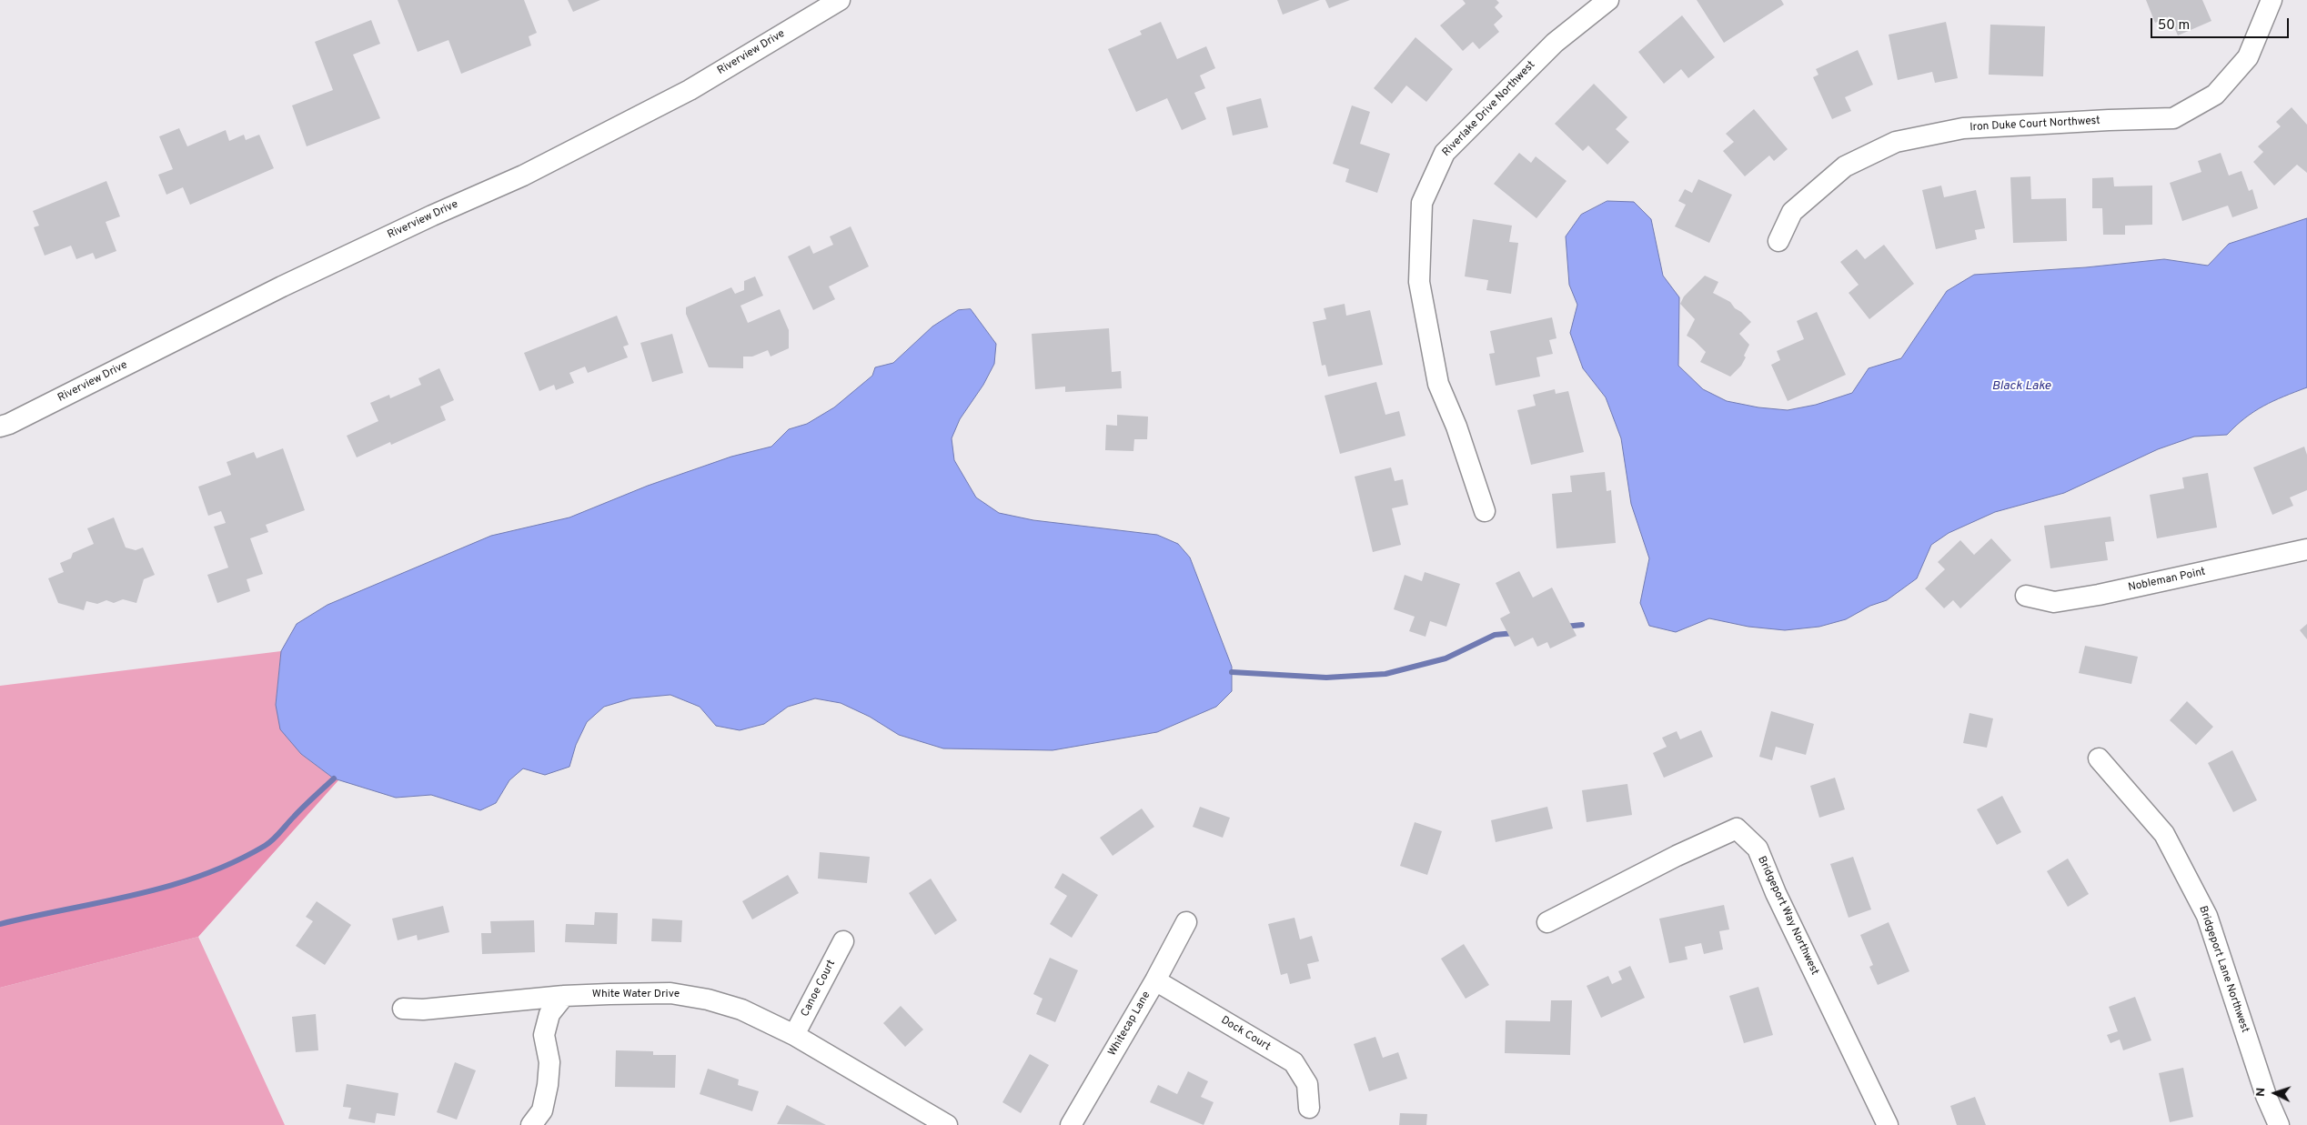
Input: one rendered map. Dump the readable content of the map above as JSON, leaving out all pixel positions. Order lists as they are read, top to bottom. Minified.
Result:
{"streets":{"street":["Riverview Drive","Riverlake Drive Northwest","Iron Duke Court Northwest","Nobleman Point","Bridgeport Way Northwest","Bridgeport Lane Northwest","Canoe Court","White Water Drive","Whitecap Lane","Dock Court"]},"crossings":[["Canoe Court","White Water Drive"],["Whitecap Lane","Dock Court"]],"water":["Black Lake"],"scale_bar":"50 m","north":"left"}
